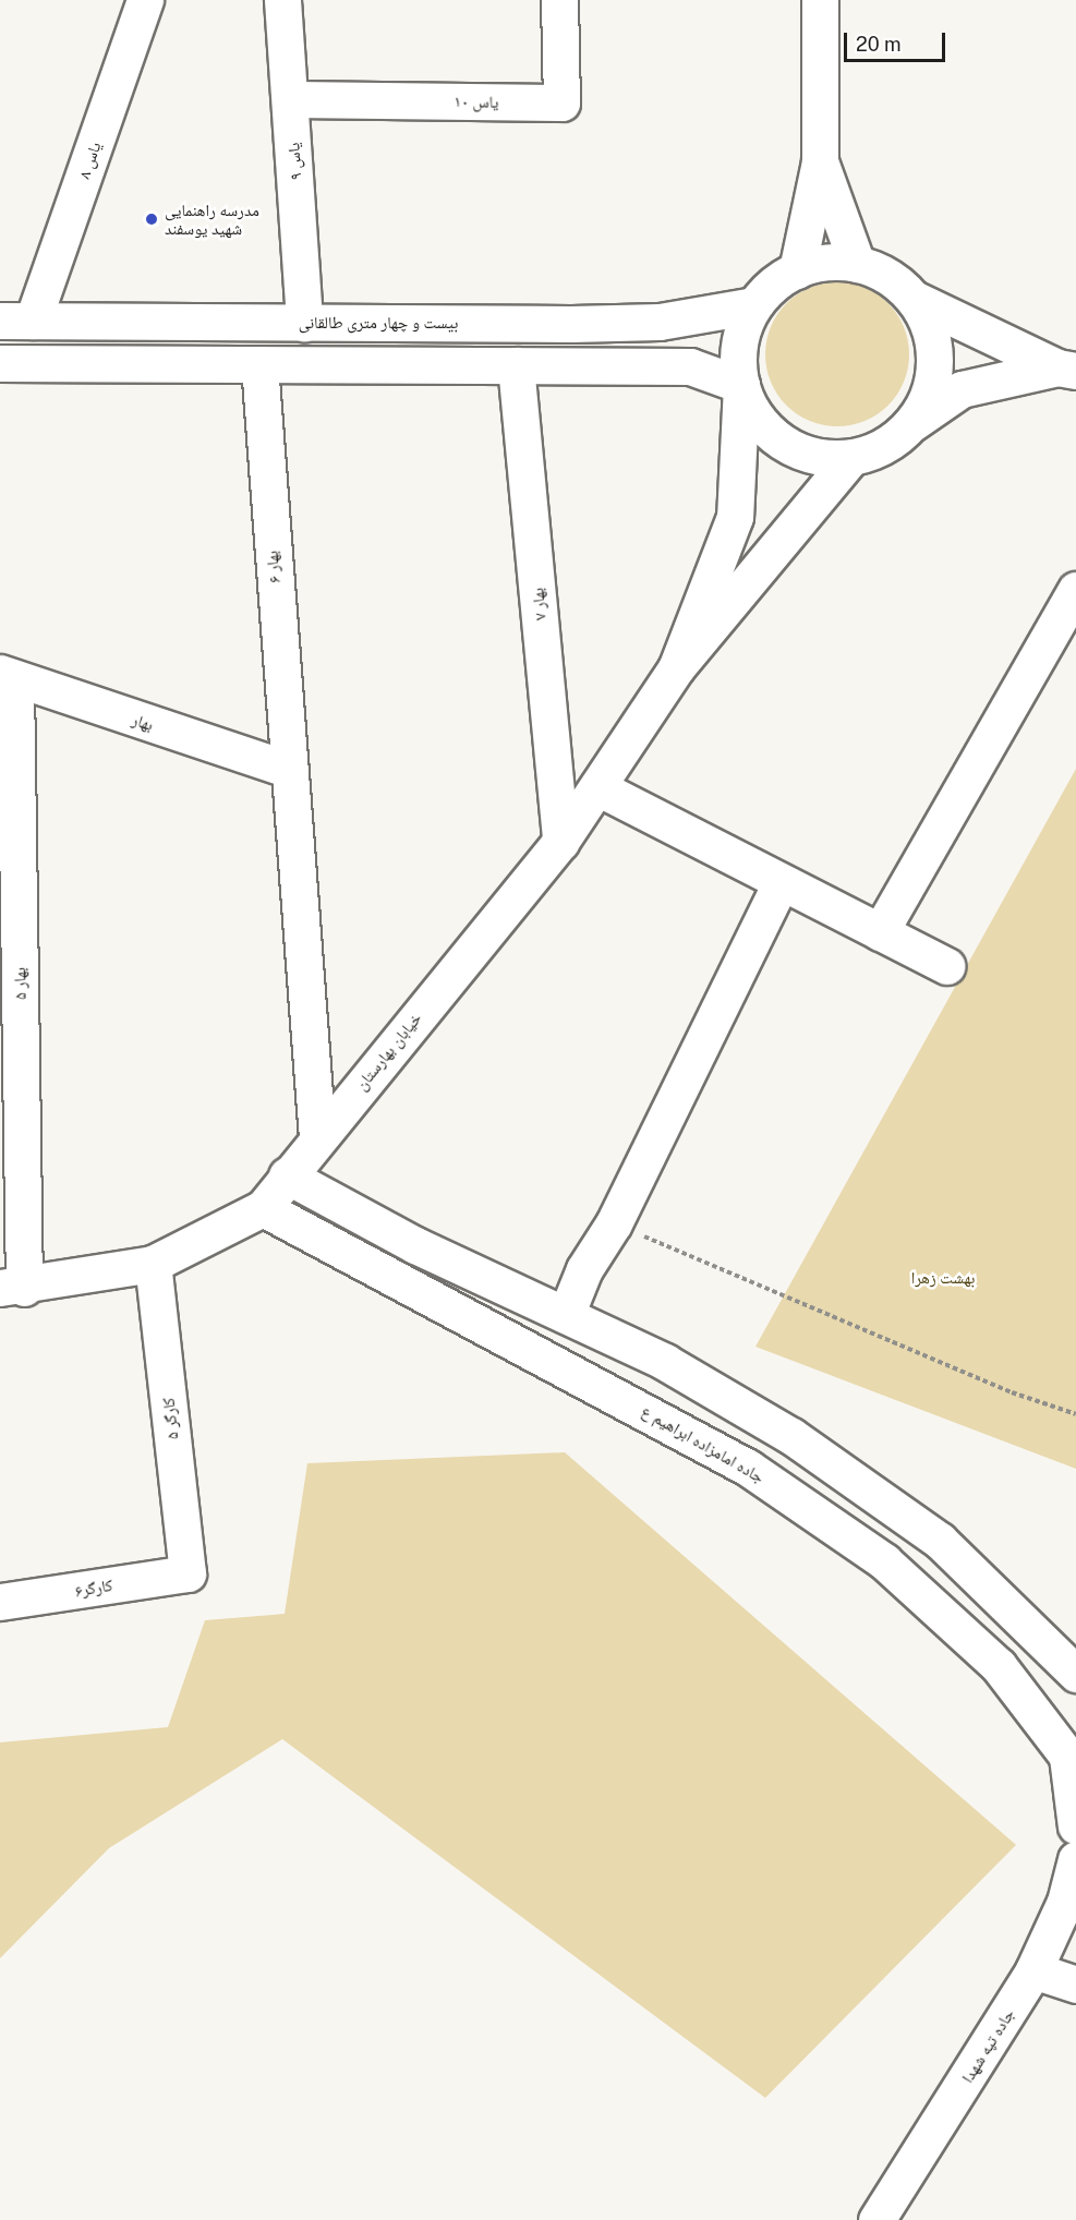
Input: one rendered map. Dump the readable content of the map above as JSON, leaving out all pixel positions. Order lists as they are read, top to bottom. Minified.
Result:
{"streets":{"street":["یاس ۱۰","یاس ۸","یاس ۹","بیست و چهار متری طالقانی","بهار ۶","بهار ۷","بهار","بهار ۵","خیابان بهارستان","کارگر ۵","جاده امامزاده ابراهیم ع","کارگر۶","جاده تپه شهدا"]},"crossings":[["یاس ۱۰","یاس ۹"],["یاس ۸","بیست و چهار متری طالقانی"],["یاس ۹","بیست و چهار متری طالقانی"],["بهار ۶","بهار"],["بهار ۶","خیابان بهارستان"],["بهار ۷","خیابان بهارستان"],["بهار","بهار ۵"],["بهار ۵","خیابان بهارستان"],["خیابان بهارستان","کارگر ۵"],["خیابان بهارستان","جاده امامزاده ابراهیم ع"],["کارگر ۵","کارگر۶"]],"parks":["بهشت زهرا"],"places":["مدرسه راهنمایی شهید یوسفند"],"scale_bar":"20 m"}
